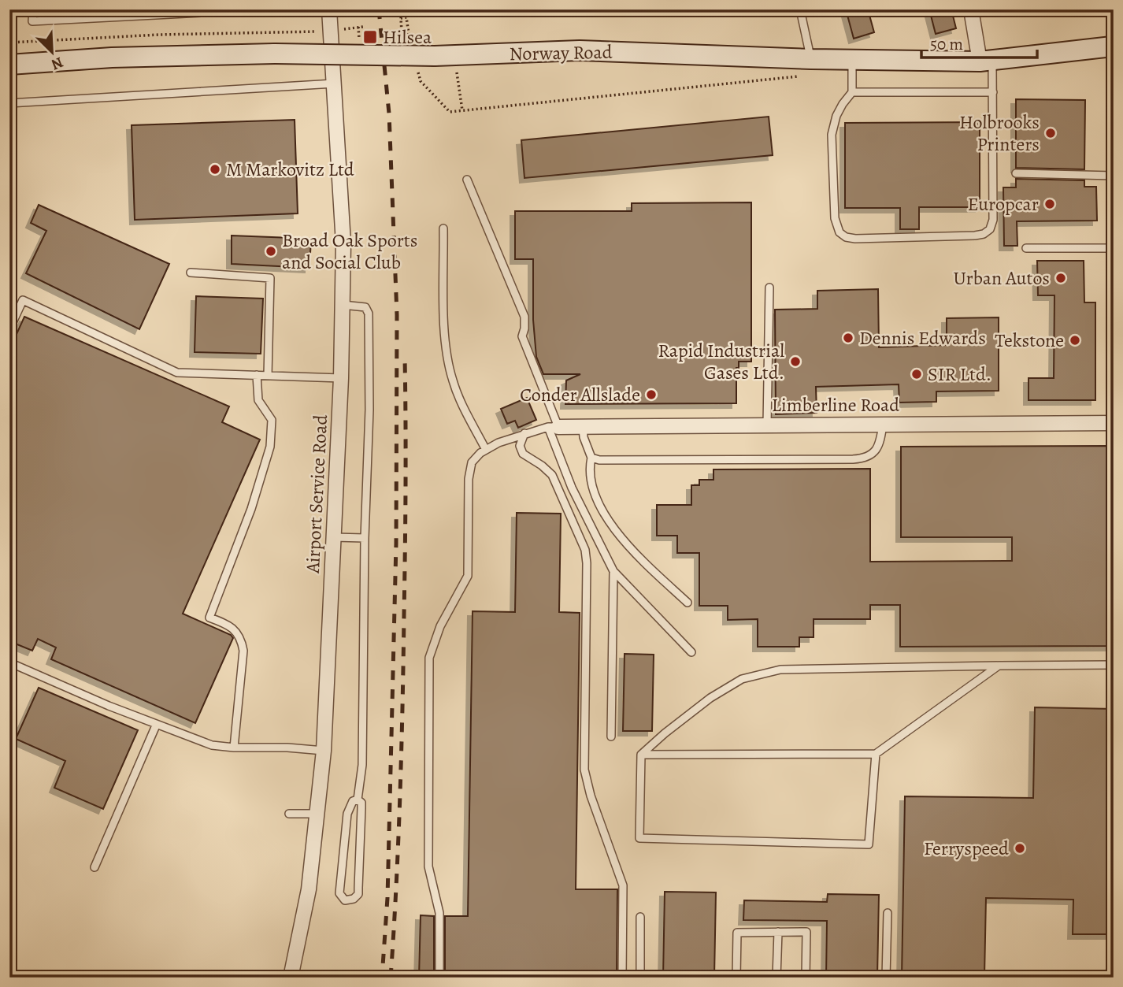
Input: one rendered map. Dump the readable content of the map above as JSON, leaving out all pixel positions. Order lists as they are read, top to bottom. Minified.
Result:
{"streets":{"street":["Norway Road","Limberline Road","Airport Service Road"]},"places":{"transit":["Hilsea"],"other":["Holbrooks Printers","M Markovitz Ltd","Europcar","Broad Oak Sports and Social Club","Urban Autos","Dennis Edwards","Tekstone","Rapid Industrial Gases Ltd.","SIR Ltd.","Conder Allslade","Ferryspeed"]},"scale_bar":"50 m","north":"bottom right"}
